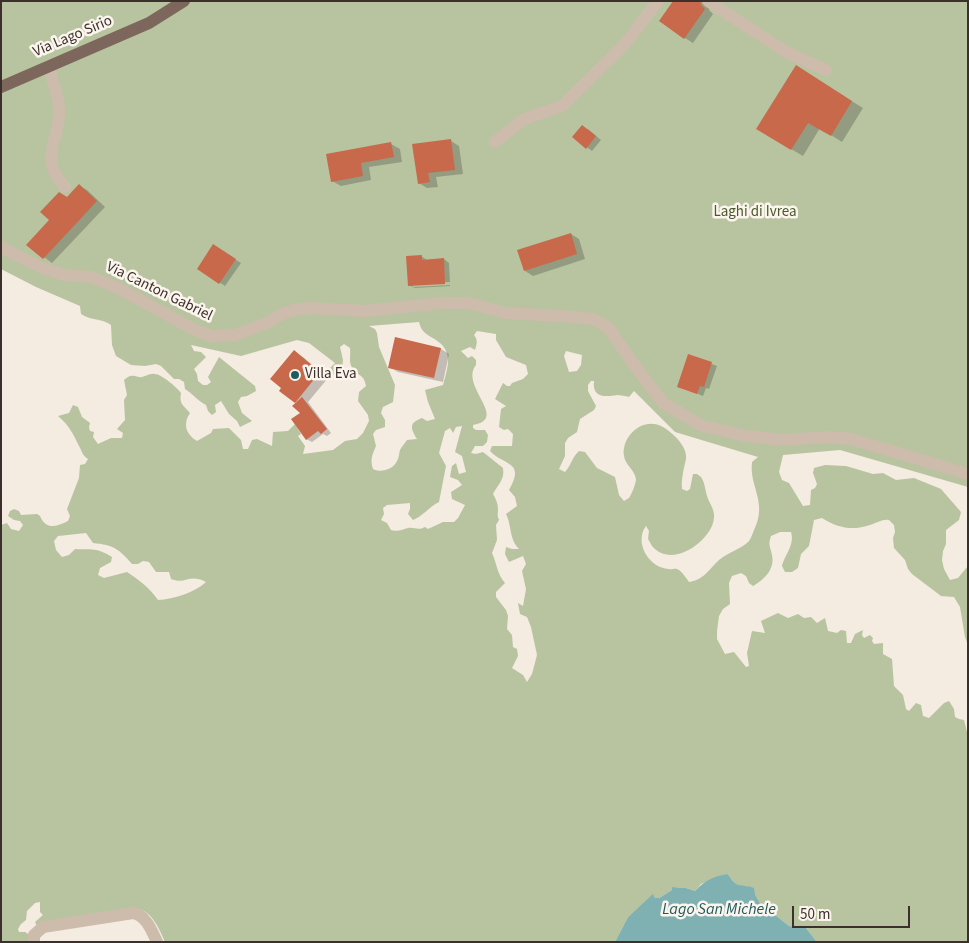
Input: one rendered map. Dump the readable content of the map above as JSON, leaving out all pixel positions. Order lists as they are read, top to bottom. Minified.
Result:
{"streets":{"main road":["Via Lago Sirio"],"street":["Via Canton Gabriel"]},"water":["Lago San Michele"],"parks":["Laghi di Ivrea"],"places":["Villa Eva"],"scale_bar":"50 m"}
